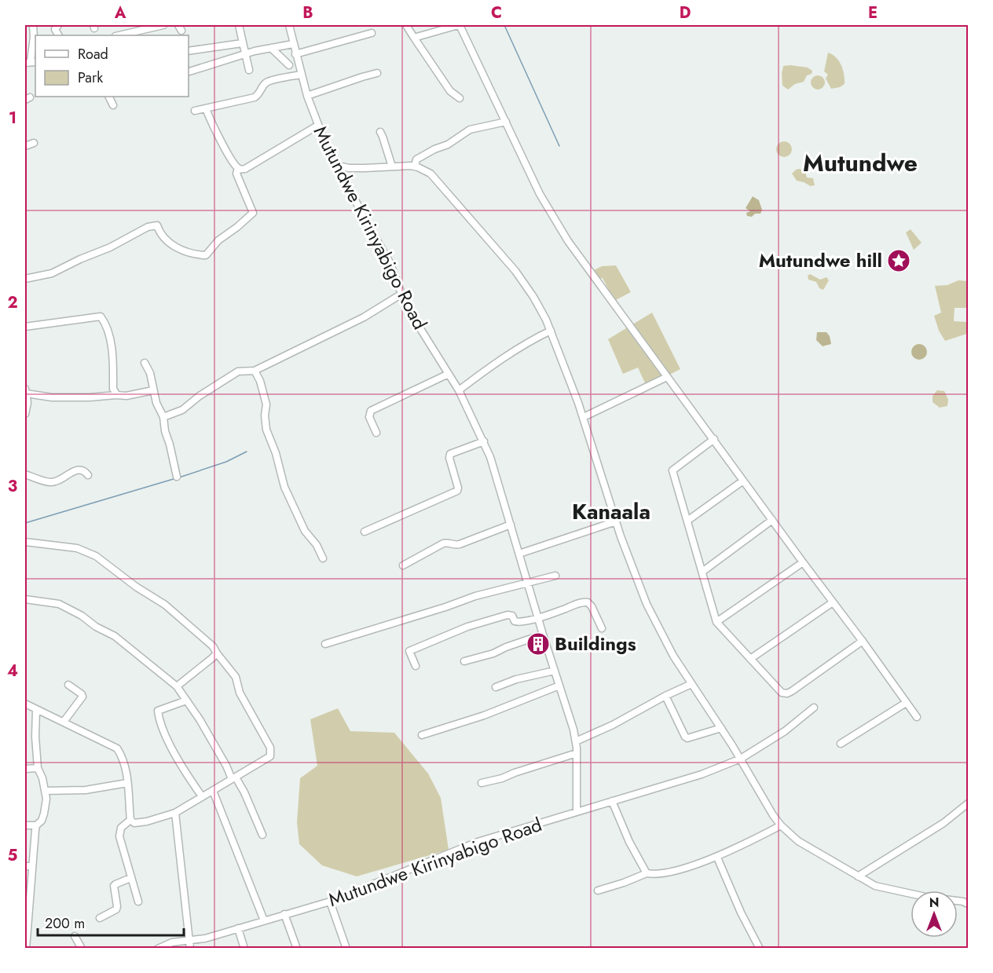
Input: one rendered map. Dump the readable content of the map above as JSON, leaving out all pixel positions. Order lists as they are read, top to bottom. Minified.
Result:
{"streets":{"street":["Mutundwe Kirinyabigo Road"]},"districts":["Mutundwe","Kanaala"],"places":{"place":["Mutundwe hill"],"building":["Buildings"]},"legend":["Road","Park"],"scale_bar":"200 m","north":"top","grid":{"columns":["A","B","C","D","E"],"rows":["1","2","3","4","5"]}}
